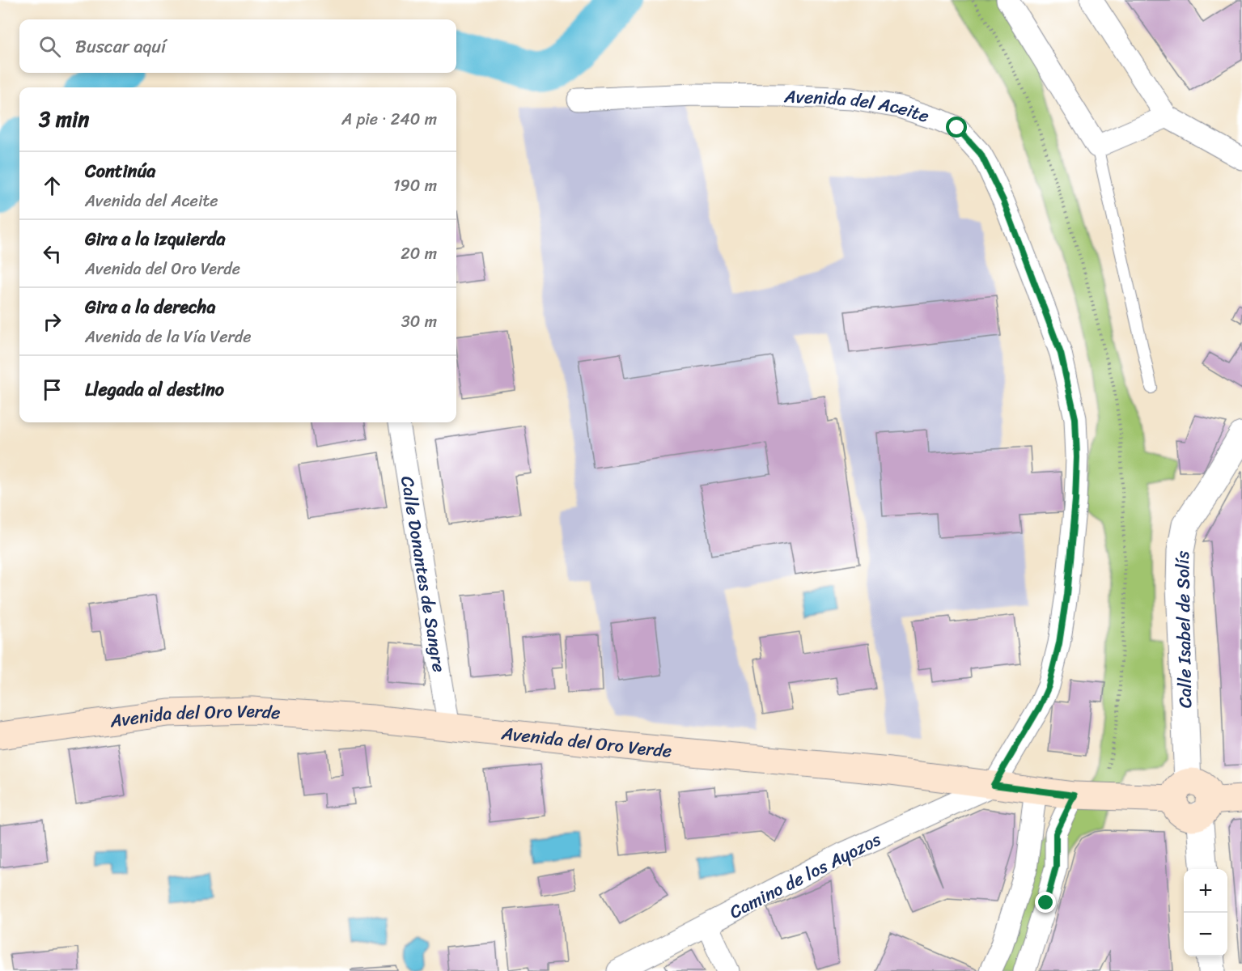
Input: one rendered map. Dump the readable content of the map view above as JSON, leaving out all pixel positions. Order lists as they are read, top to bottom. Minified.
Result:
{"streets":{"main road":["Avenida del Oro Verde"],"street":["Avenida del Aceite","Calle Donantes de Sangre","Calle Isabel de Solís","Camino de los Ayozos"]},"crossings":[["Avenida del Aceite","Avenida del Oro Verde"],["Avenida del Aceite","Camino de los Ayozos"],["Calle Donantes de Sangre","Avenida del Oro Verde"],["Calle Isabel de Solís","Avenida del Oro Verde"],["Avenida del Oro Verde","Camino de los Ayozos"]],"page":{"search":"Buscar aquí","heading":["3 min","A pie · 240 m"],"list":[["Continúa","Avenida del Aceite","190 m"],["Gira a la izquierda","Avenida del Oro Verde","20 m"],["Gira a la derecha","Avenida de la Vía Verde","30 m"],"Llegada al destino"],"map_buttons":["+","−"]}}
